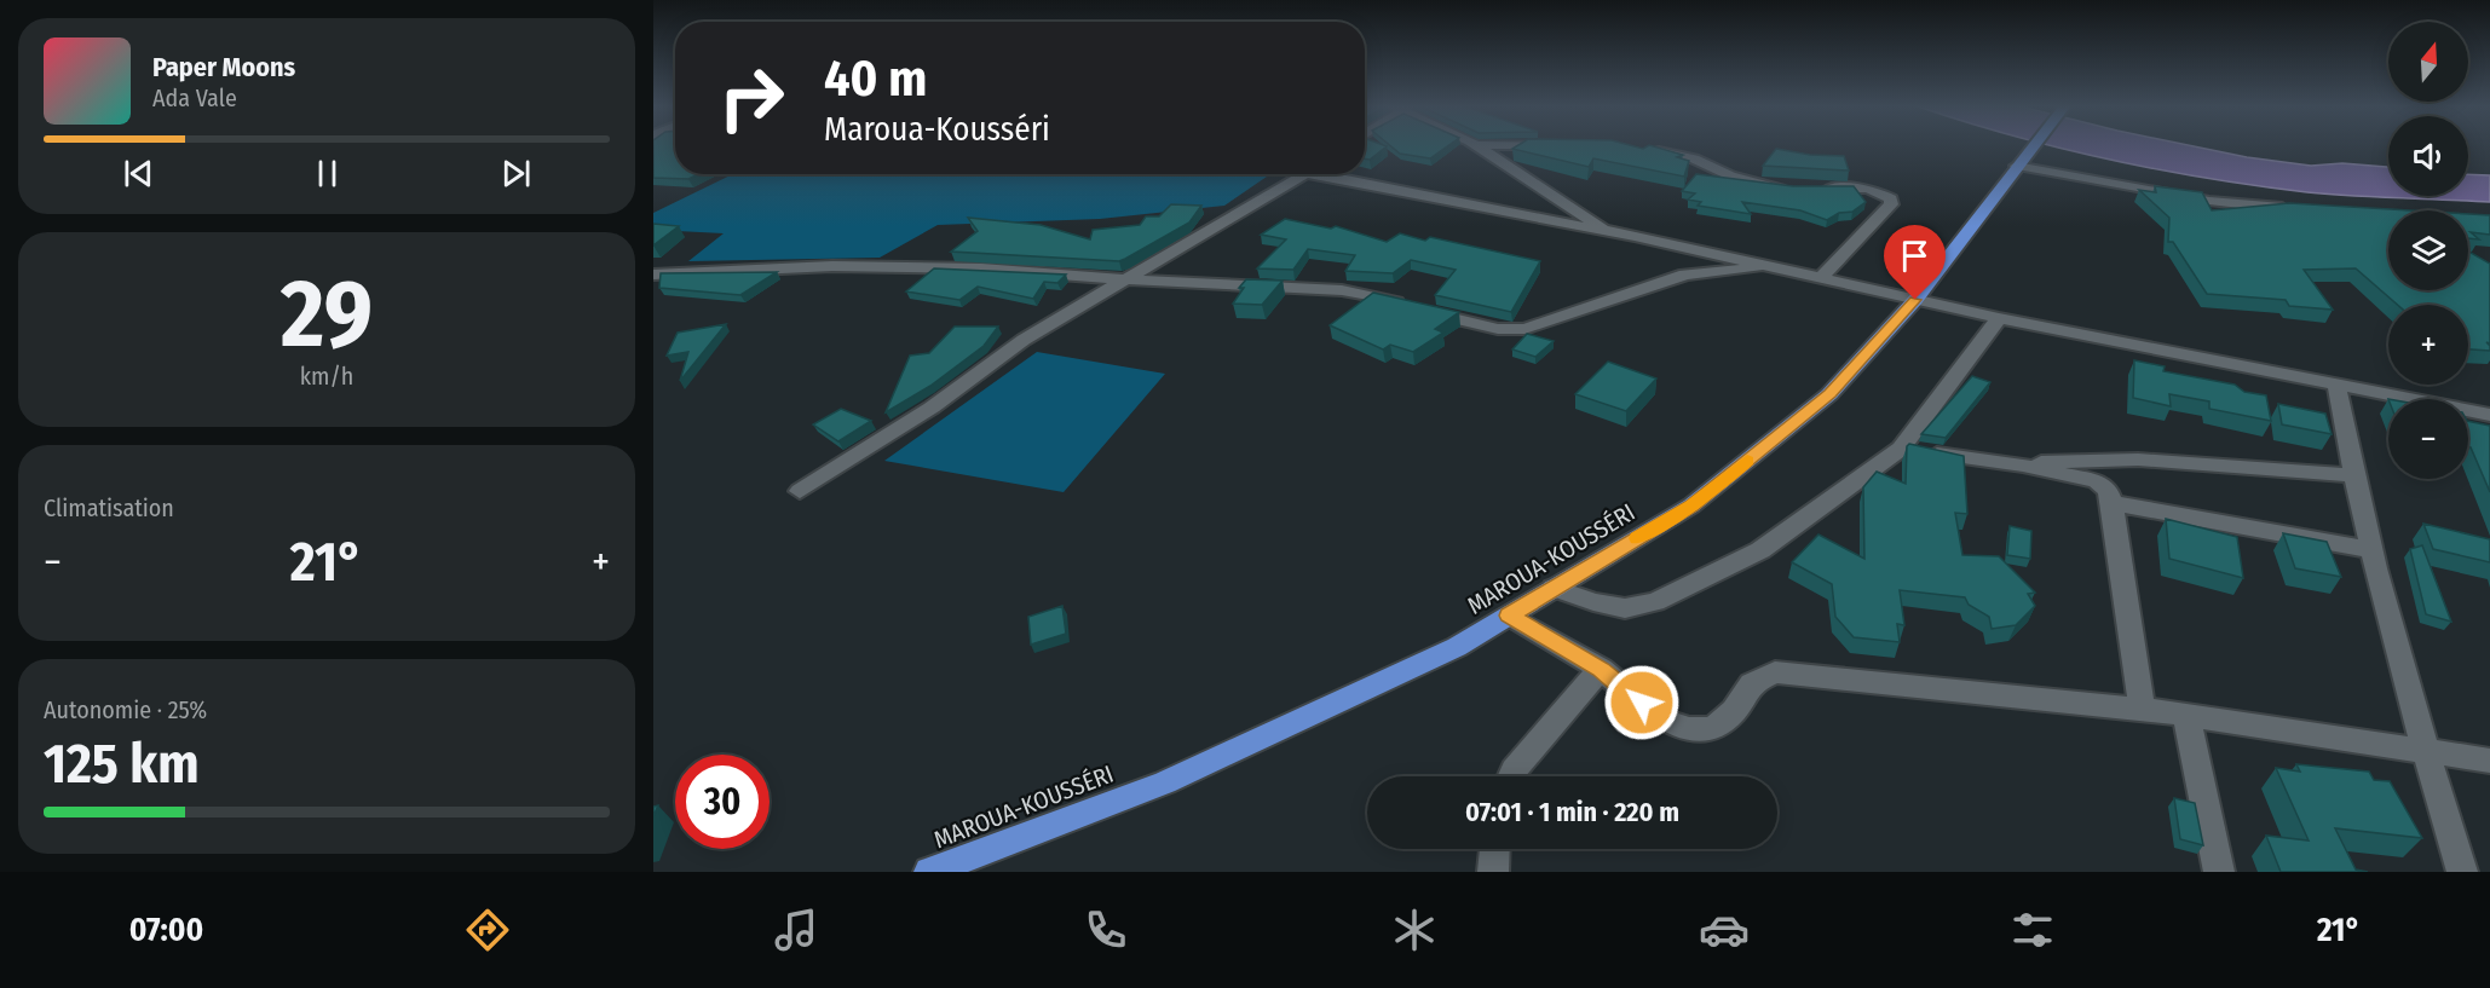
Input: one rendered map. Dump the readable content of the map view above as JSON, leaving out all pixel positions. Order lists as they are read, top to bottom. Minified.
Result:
{"streets":{"highway":["MAROUA-KOUSSÉRI"]},"north":"top","page":{"map_buttons":["+","−"],"turn":["40 m","Maroua-Kousséri"],"song":["Paper Moons","Ada Vale"],"tile":[["29","km/h"],"Climatisation",["Autonomie · 25%","125 km"]],"heat":["−","21°","+"],"limit":"30","trip":"07:01 · 1 min · 220 m","tabs":["07:00","21°"]}}
